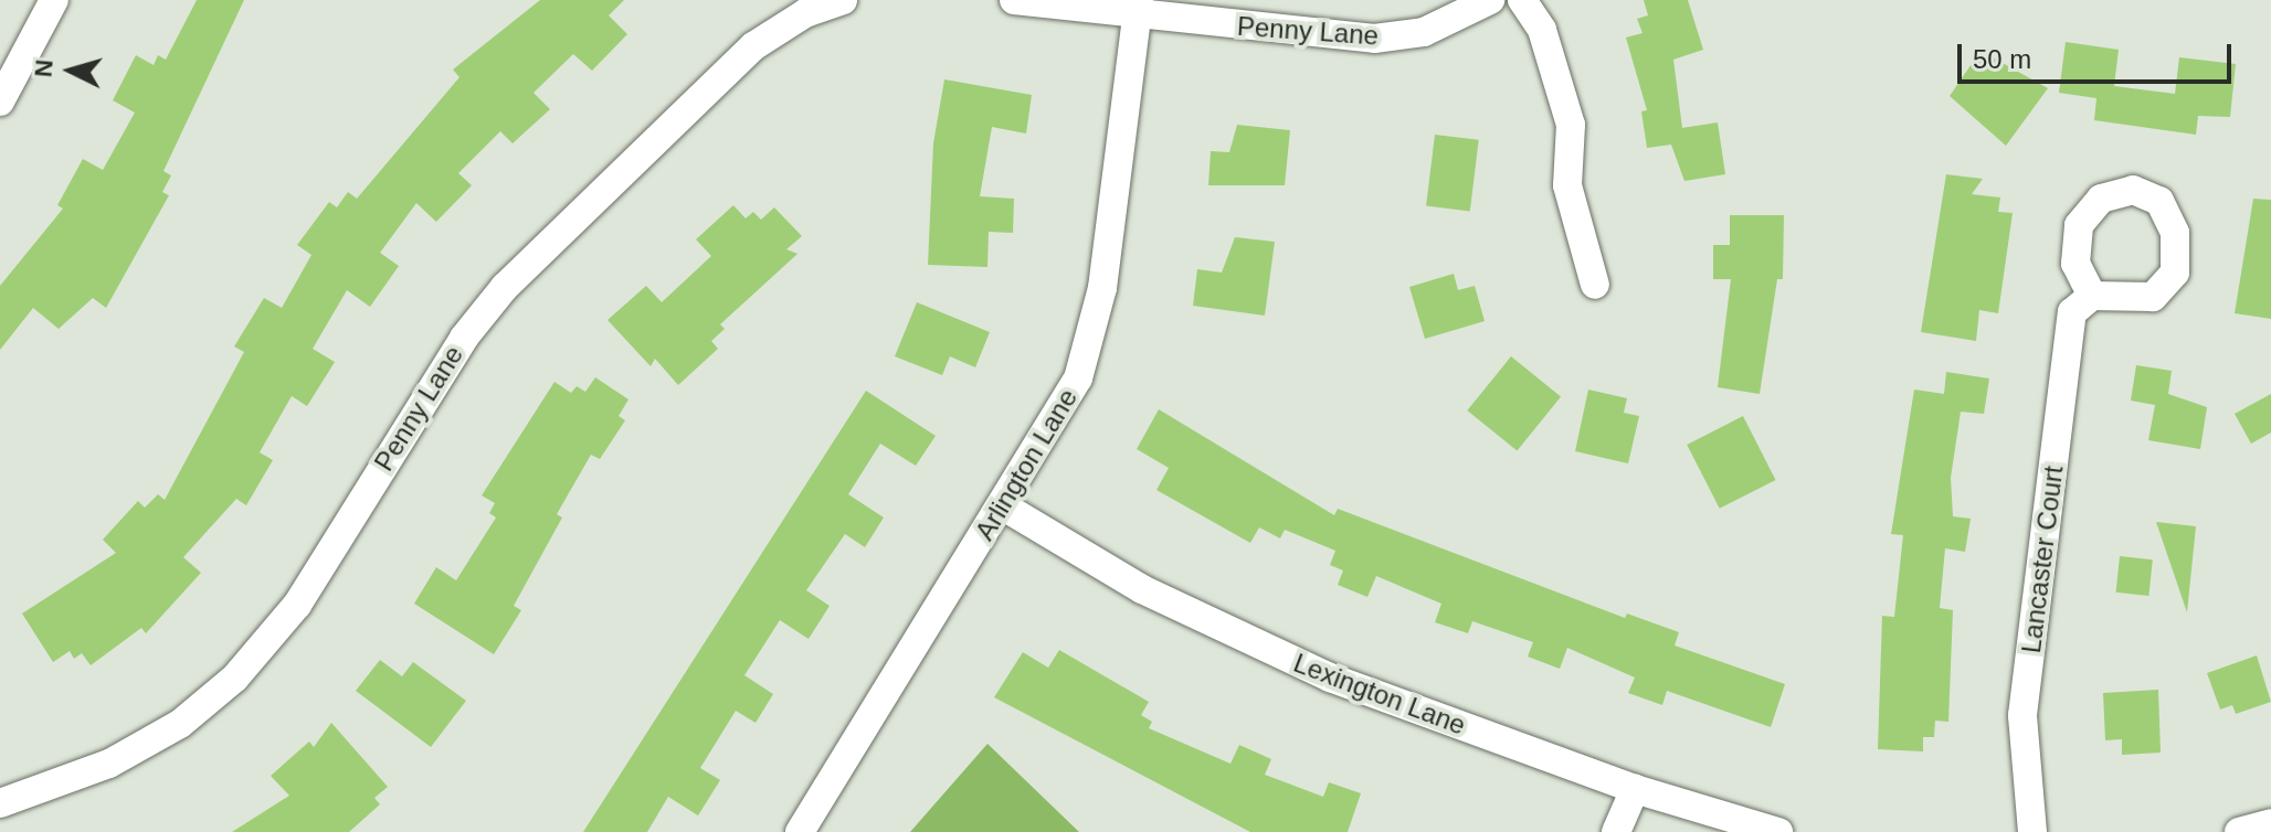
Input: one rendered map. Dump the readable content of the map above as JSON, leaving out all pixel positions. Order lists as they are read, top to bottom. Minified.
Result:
{"streets":{"street":["Penny Lane","Arlington Lane","Lancaster Court","Lexington Lane"]},"crossings":[["Penny Lane","Arlington Lane"],["Arlington Lane","Lexington Lane"]],"scale_bar":"50 m","north":"left"}
